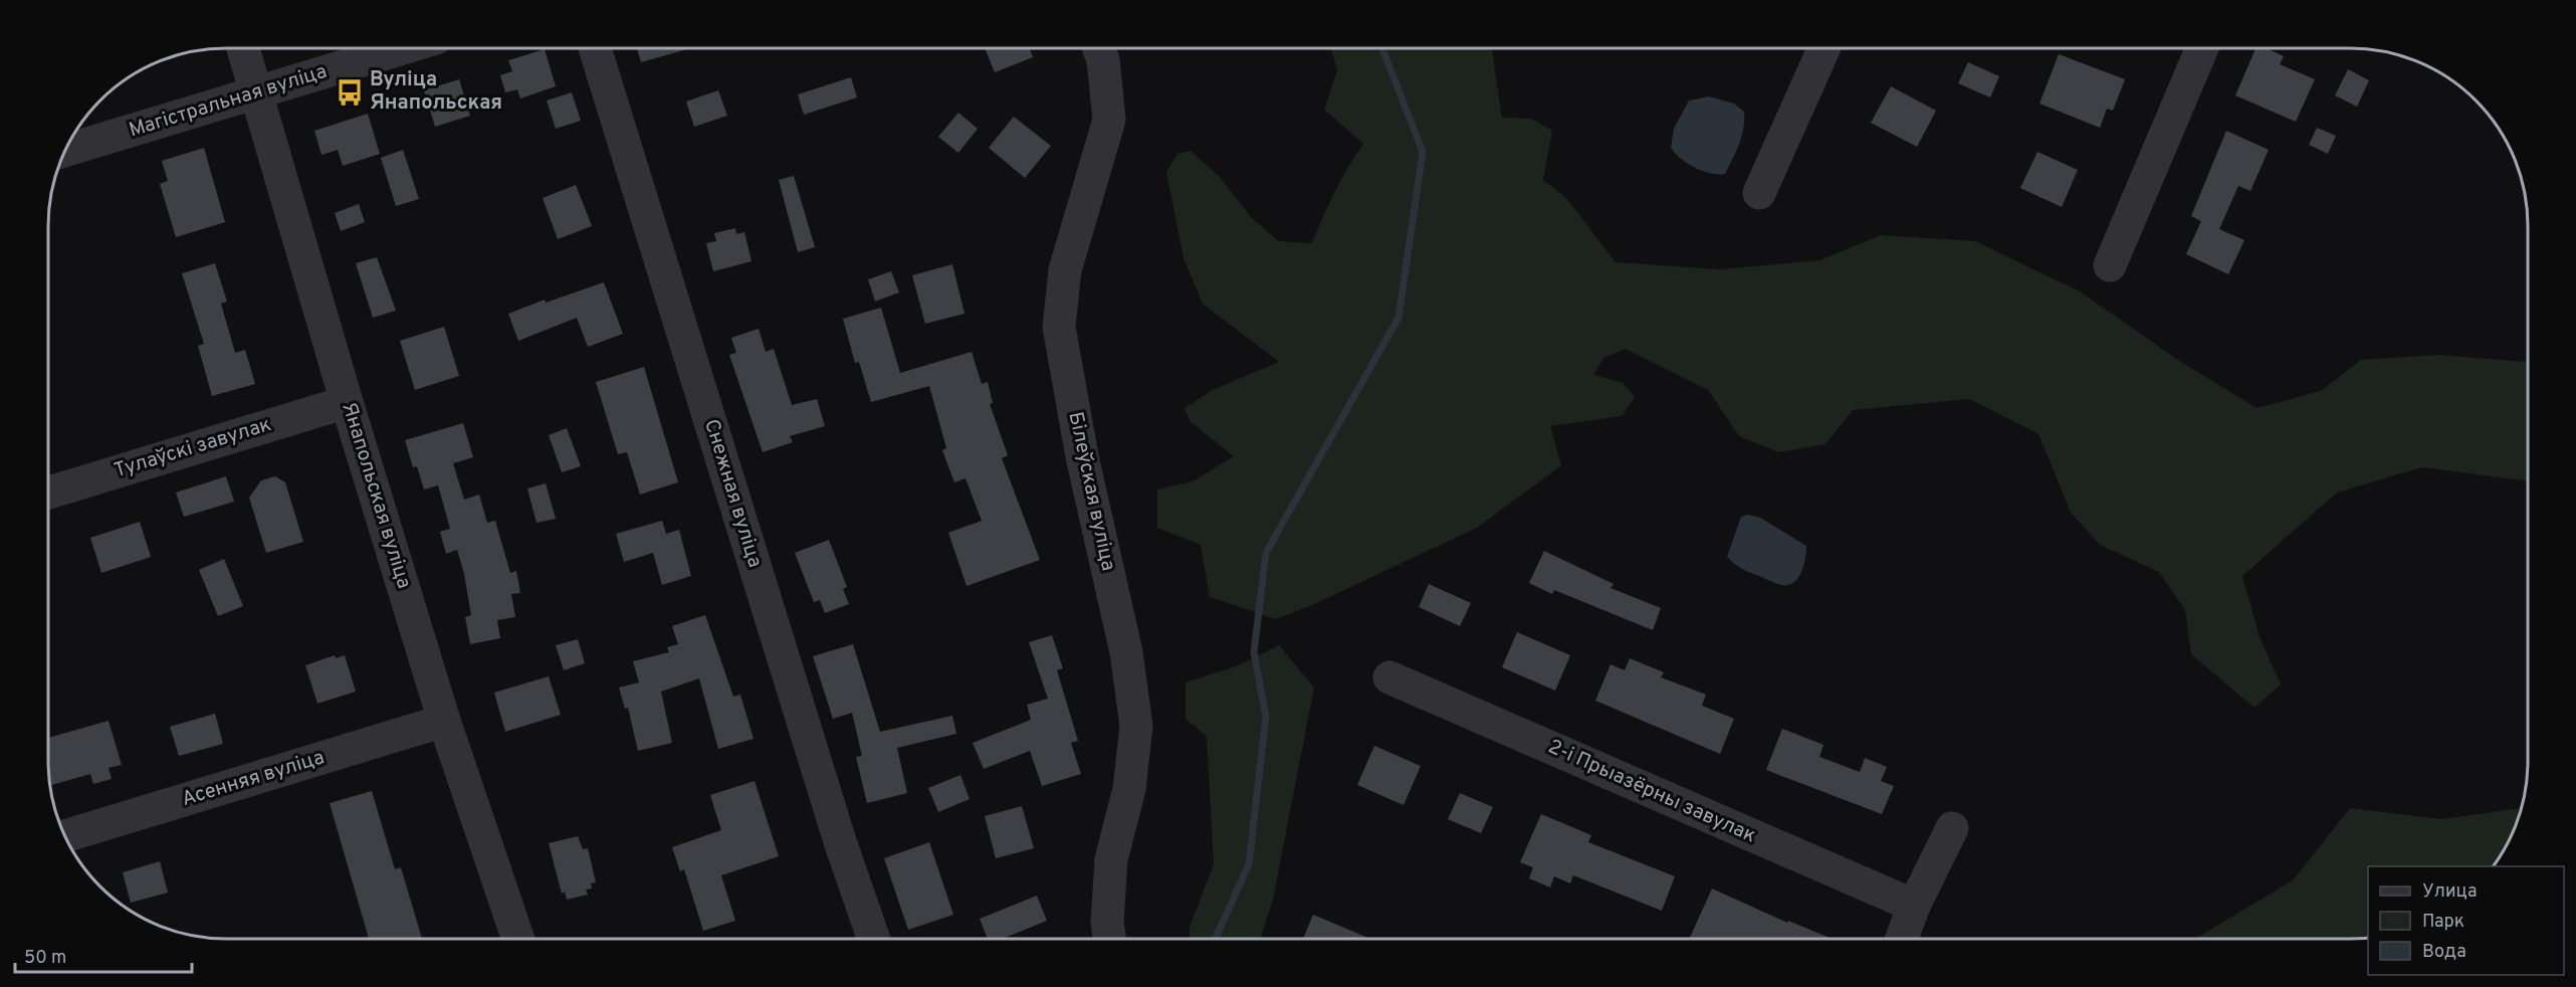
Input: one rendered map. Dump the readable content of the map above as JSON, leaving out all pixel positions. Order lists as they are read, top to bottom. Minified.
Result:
{"streets":{"street":["Магістральная вуліца","Тулаўскі завулак","Білеўская вуліца","Снежная вуліца","Янапольская вуліца","Асенняя вуліца","2-і Прыазёрны завулак"]},"crossings":[["Магістральная вуліца","Янапольская вуліца"],["Тулаўскі завулак","Янапольская вуліца"],["Янапольская вуліца","Асенняя вуліца"]],"places":{"bus stop":["Вуліца Янапольская"]},"legend":["Улица","Парк","Вода"],"scale_bar":"50 m"}
